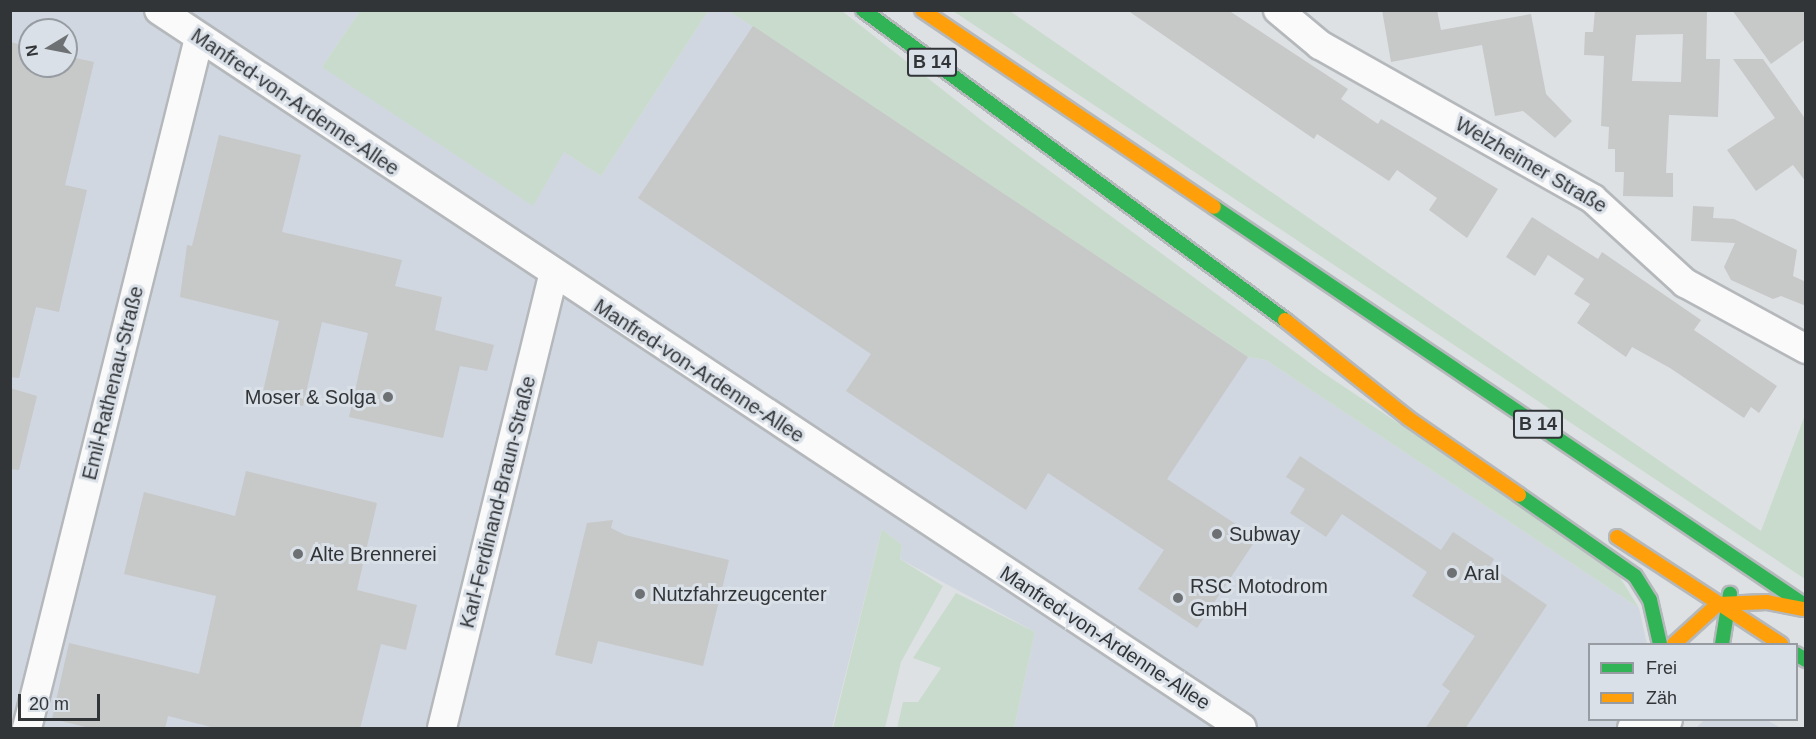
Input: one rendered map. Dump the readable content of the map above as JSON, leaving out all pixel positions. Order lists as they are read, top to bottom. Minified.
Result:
{"streets":{"main road":["B 14"],"street":["Manfred-von-Ardenne-Allee","Welzheimer Straße","Emil-Rathenau-Straße","Karl-Ferdinand-Braun-Straße"]},"crossings":[["Manfred-von-Ardenne-Allee","Emil-Rathenau-Straße"],["Manfred-von-Ardenne-Allee","Karl-Ferdinand-Braun-Straße"]],"places":["Moser & Solga","Subway","Alte Brennerei","Aral","Nutzfahrzeugcenter","RSC Motodrom GmbH"],"legend":["Frei","Zäh"],"scale_bar":"20 m","north":"left"}
